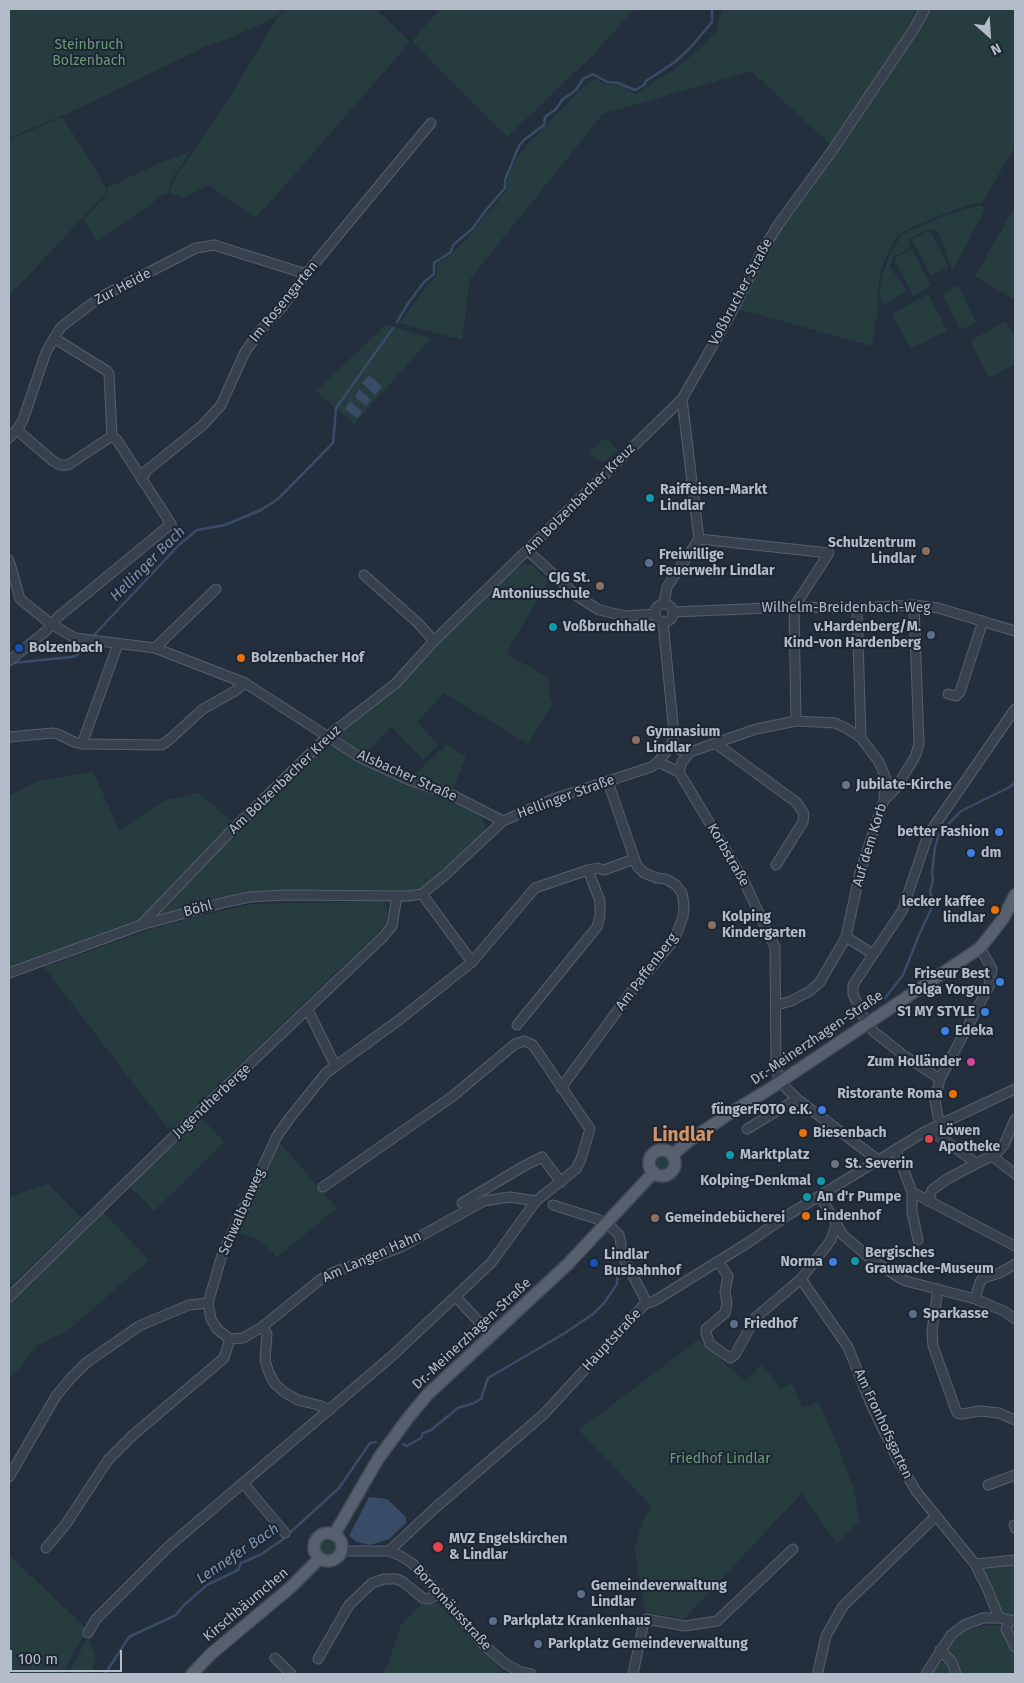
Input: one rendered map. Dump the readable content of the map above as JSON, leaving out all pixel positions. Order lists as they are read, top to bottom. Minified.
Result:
{"streets":{"main road":["Dr.-Meinerzhagen-Straße","Kirschbäumchen"],"street":["Zur Heide","Voßbrucher Straße","Im Rosengarten","Am Bolzenbacher Kreuz","Wilhelm-Breidenbach-Weg","Alsbacher Straße","Hellinger Straße","Auf dem Korb","Korbstraße","Böhl","Am Paffenberg","Jugendherberge","Schwalbenweg","Am Langen Hahn","Hauptstraße","Am Fronhofsgarten","Borromäusstraße"]},"crossings":[["Zur Heide","Im Rosengarten"],["Voßbrucher Straße","Am Bolzenbacher Kreuz"],["Am Bolzenbacher Kreuz","Alsbacher Straße"],["Am Bolzenbacher Kreuz","Böhl"],["Alsbacher Straße","Hellinger Straße"],["Hellinger Straße","Am Paffenberg"],["Auf dem Korb","Korbstraße"],["Korbstraße","Dr.-Meinerzhagen-Straße"],["Böhl","Jugendherberge"],["Am Paffenberg","Schwalbenweg"],["Dr.-Meinerzhagen-Straße","Kirschbäumchen"],["Dr.-Meinerzhagen-Straße","Borromäusstraße"],["Hauptstraße","Borromäusstraße"],["Kirschbäumchen","Borromäusstraße"]],"districts":["Lindlar"],"water":["Hellinger Bach","Lennefer Bach"],"parks":["Steinbruch Bolzenbach","Friedhof Lindlar"],"places":["Raiffeisen-Markt Lindlar","Schulzentrum Lindlar","Freiwillige Feuerwehr Lindlar","CJG St. Antoniusschule","Voßbruchhalle","v.Hardenberg/M. Kind-von Hardenberg","Bolzenbach","Bolzenbacher Hof","Gymnasium Lindlar","Jubilate-Kirche","better Fashion","dm","lecker kaffee lindlar","Kolping Kindergarten","Friseur Best Tolga Yorgun","S1 MY STYLE","Edeka","Zum Holländer","Ristorante Roma","füngerFOTO e.K.","Biesenbach","Löwen Apotheke","Marktplatz","St. Severin","Kolping-Denkmal","An d'r Pumpe","Lindenhof","Gemeindebücherei","Bergisches Grauwacke-Museum","Norma","Lindlar Busbahnhof","Sparkasse","Friedhof","MVZ Engelskirchen & Lindlar","Gemeindeverwaltung Lindlar","Parkplatz Krankenhaus","Parkplatz Gemeindeverwaltung"],"scale_bar":"100 m","north":"bottom right"}
